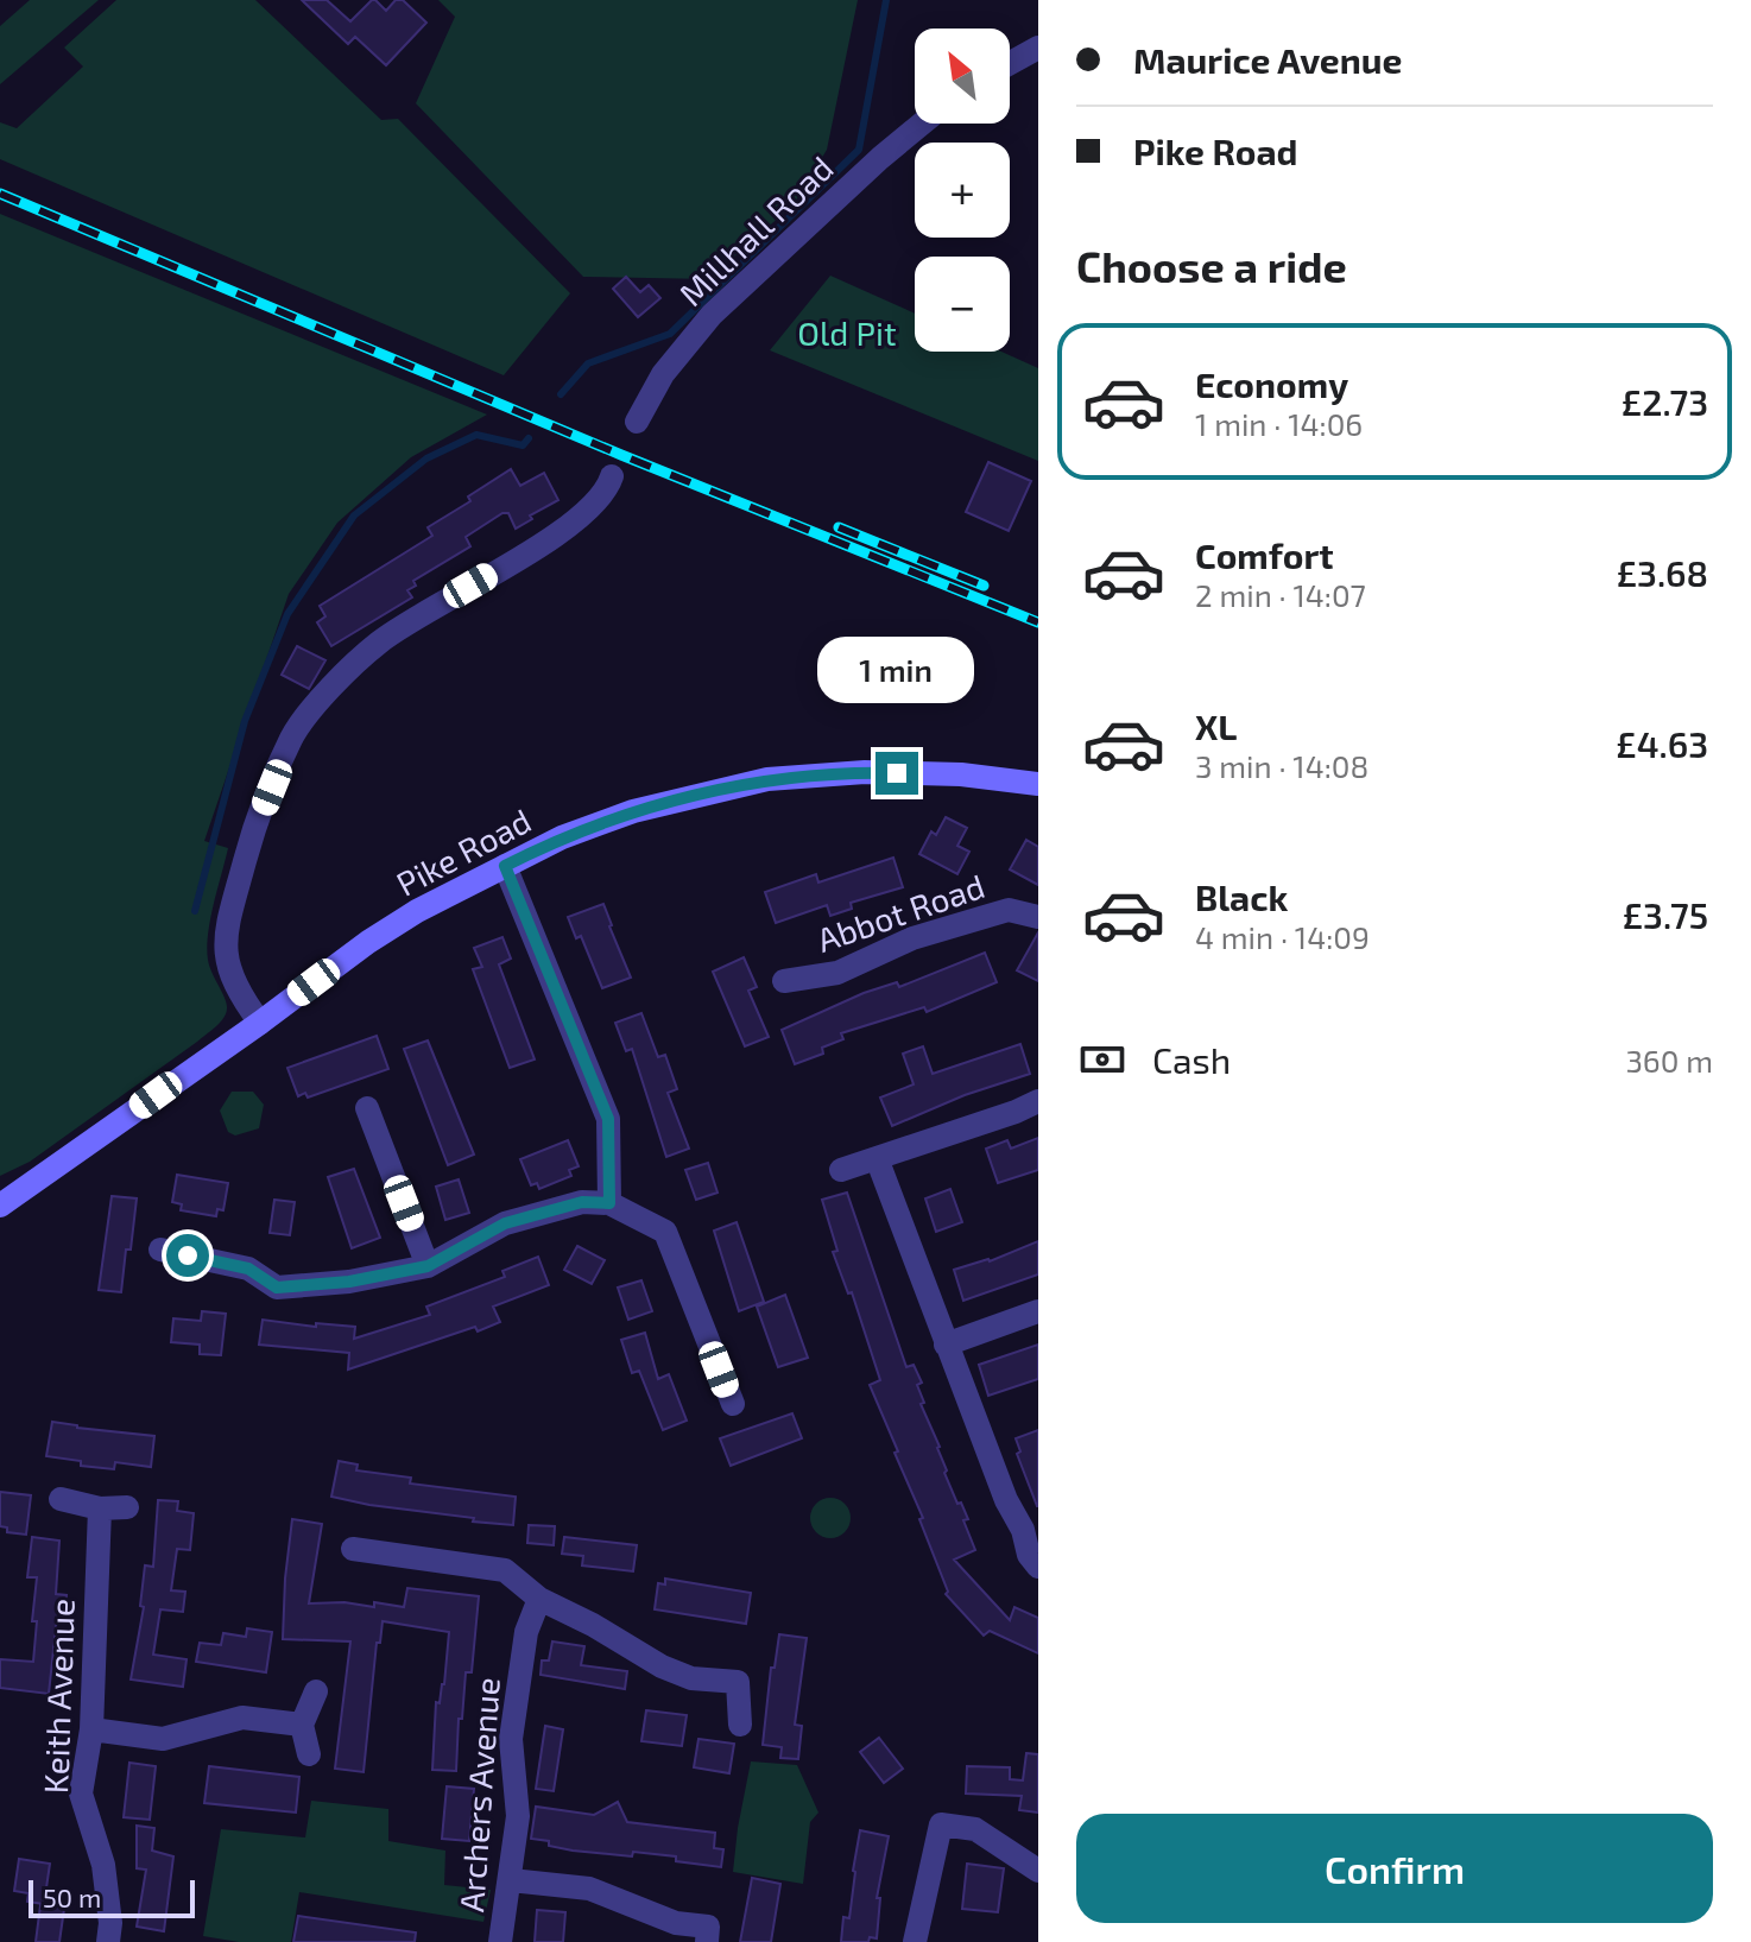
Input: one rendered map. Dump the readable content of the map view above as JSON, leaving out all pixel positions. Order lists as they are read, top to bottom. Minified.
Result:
{"streets":{"street":["Millhall Road","Pike Road","Abbot Road","Keith Avenue","Archers Avenue"]},"parks":["Old Pit"],"scale_bar":"50 m","north":"top left","page":{"banner":["Maurice Avenue","Pike Road"],"map_buttons":["+","−"],"heading":"Choose a ride","list":[{"name":"Economy","note":"1 min · 14:06","value":"£2.73"},{"name":"Comfort","note":"2 min · 14:07","value":"£3.68"},{"name":"XL","note":"3 min · 14:08","value":"£4.63"},{"name":"Black","note":"4 min · 14:09","value":"£3.75"}],"bubble":"1 min","pay":["Cash","360 m"],"buttons":"Confirm","scale":"50 m"}}
